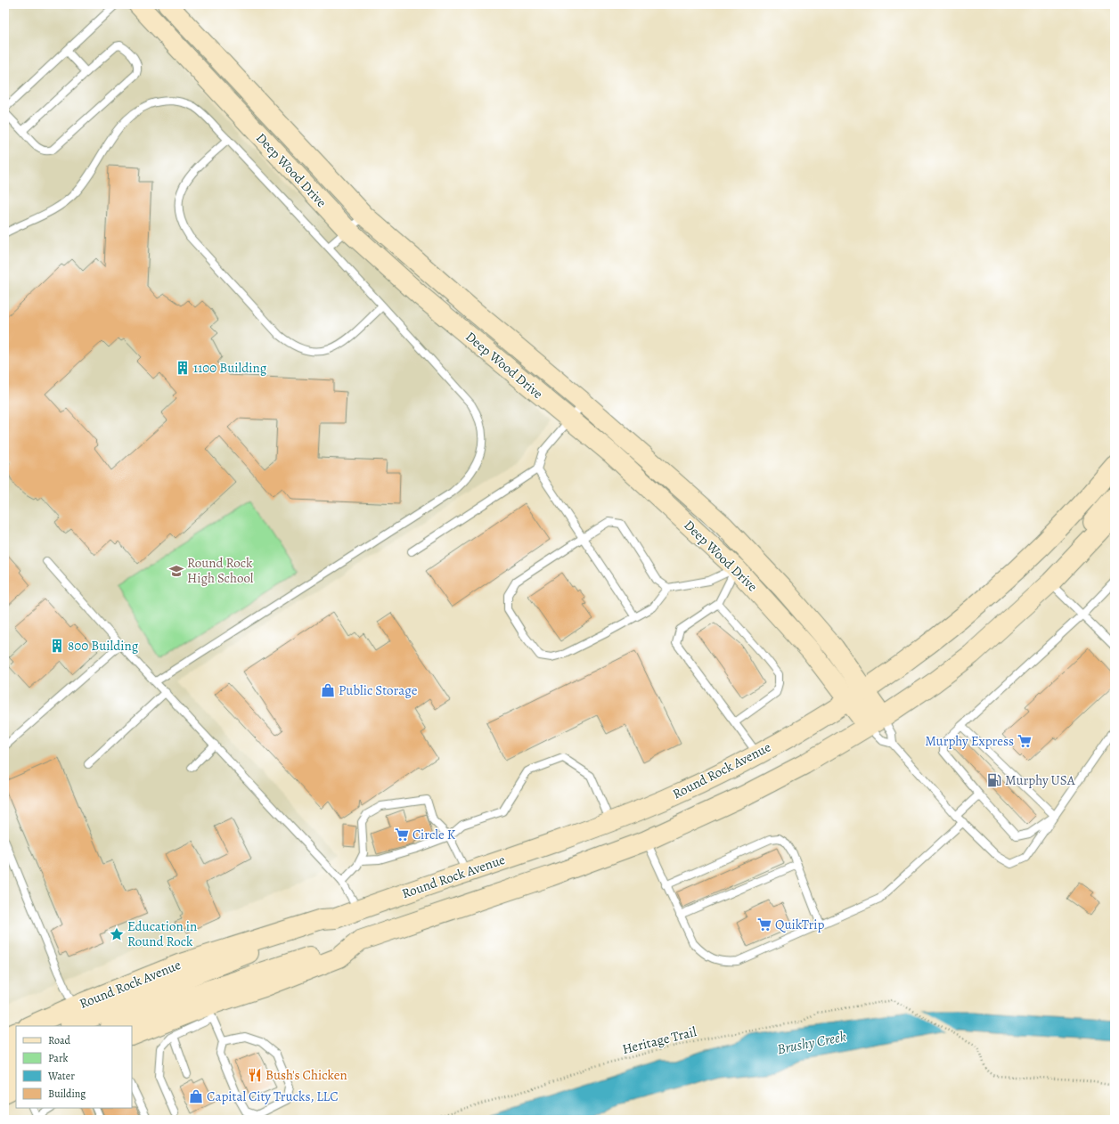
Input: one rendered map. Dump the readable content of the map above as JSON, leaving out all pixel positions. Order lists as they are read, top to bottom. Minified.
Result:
{"streets":{"main road":["Deep Wood Drive","Round Rock Avenue"],"path":["Heritage Trail"]},"crossings":[["Deep Wood Drive","Round Rock Avenue"]],"water":["Brushy Creek"],"places":{"building":["1100 Building","800 Building"],"school or university":["Round Rock High School"],"shop":["Public Storage","Capital City Trucks, LLC"],"supermarket":["Murphy Express","Circle K","QuikTrip"],"fuel station":["Murphy USA"],"place":["Education in Round Rock"],"restaurant":["Bush's Chicken"]},"legend":["Road","Park","Water","Building"]}
